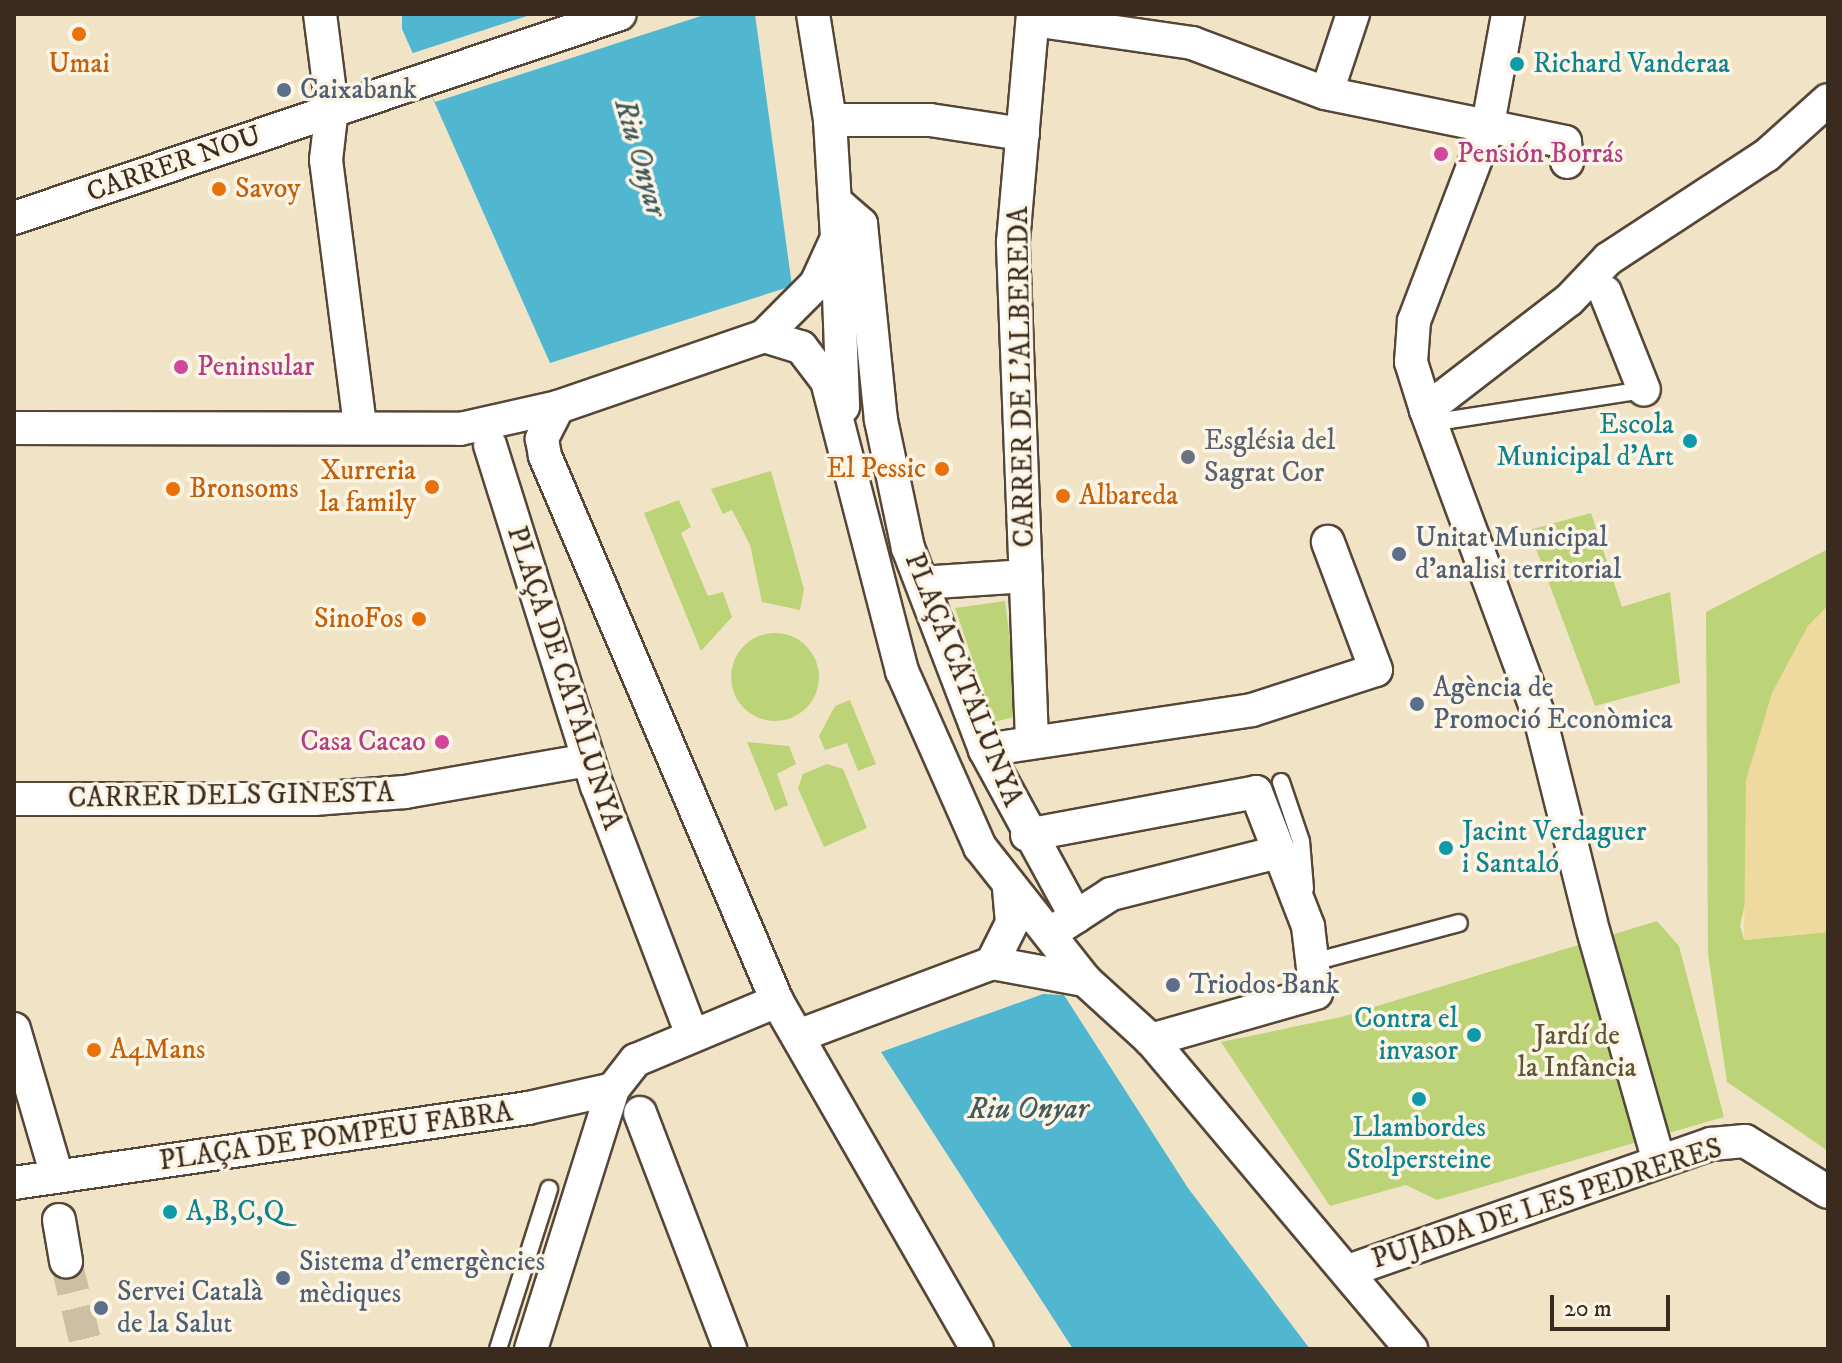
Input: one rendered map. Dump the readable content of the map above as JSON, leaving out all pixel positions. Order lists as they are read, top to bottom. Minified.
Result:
{"streets":{"street":["CARRER NOU","CARRER DE L'ALBEREDA","PLAÇA DE CATALUNYA","PLAÇA CATALUNYA","CARRER DELS GINESTA","PLAÇA DE POMPEU FABRA","PUJADA DE LES PEDRERES"]},"crossings":[["PLAÇA DE CATALUNYA","CARRER DELS GINESTA"]],"water":["Riu Onyar"],"parks":["Jardí de la Infància"],"places":["Umai","Richard Vanderaa","Caixabank","Pensión Borrás","Savoy","Peninsular","Escola Municipal d'Art","Església del Sagrat Cor","El Pessic","Xurreria la family","Bronsoms","Albareda","Unitat Municipal d'analisi territorial","SinoFos","Agència de Promoció Econòmica","Casa Cacao","Jacint Verdaguer i Santaló","Triodos Bank","Contra el invasor","A4Mans","Llambordes Stolpersteine","A,B,C,Q","Sistema d'emergències mèdiques","Servei Català de la Salut"],"scale_bar":"20 m"}
